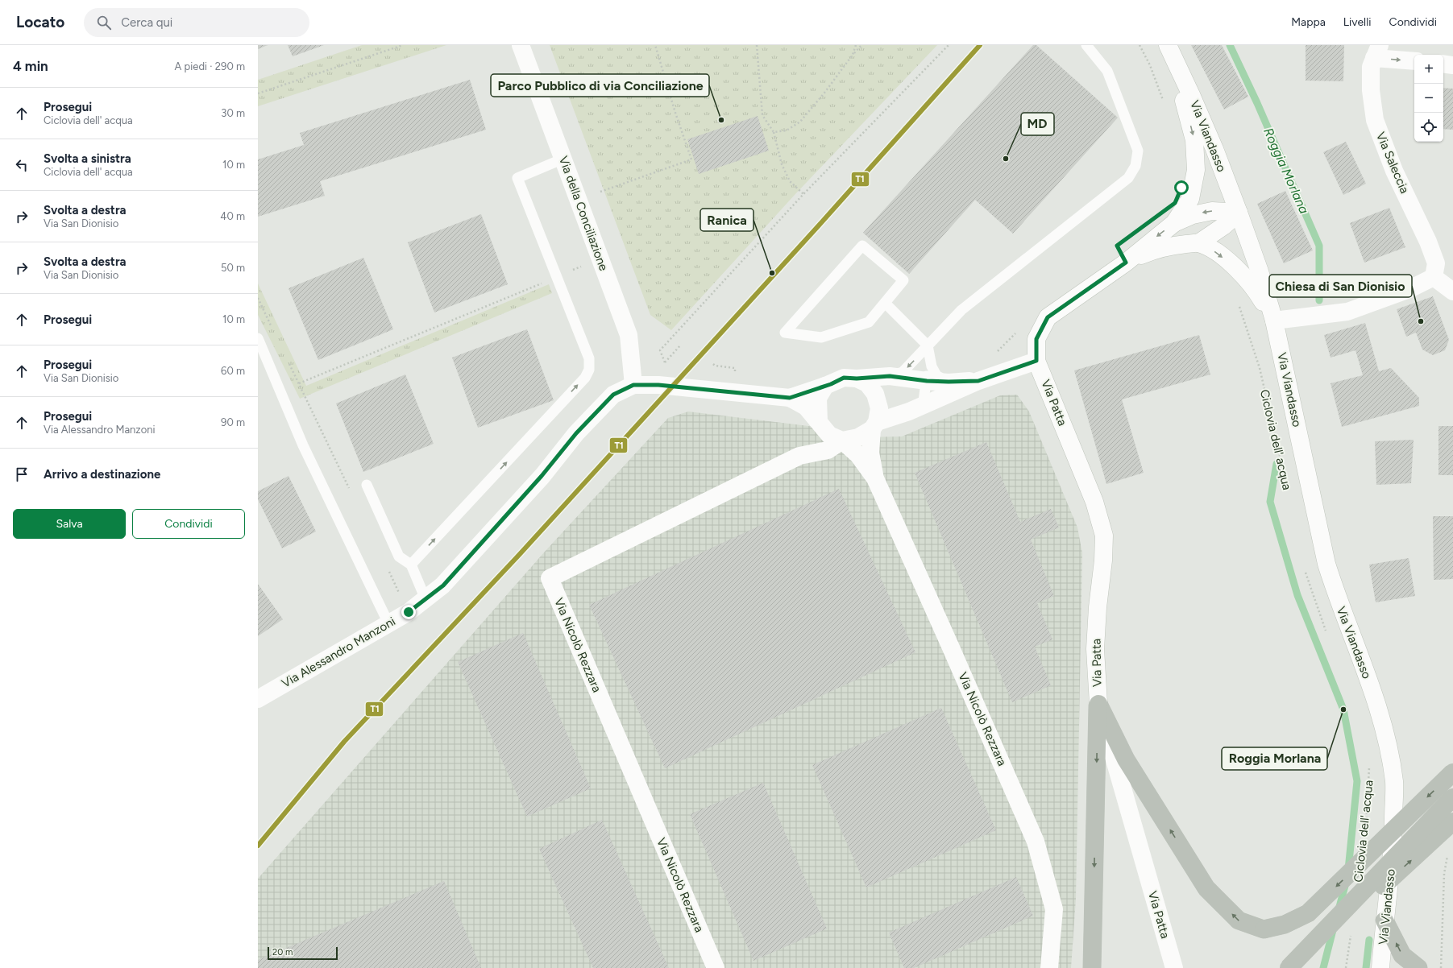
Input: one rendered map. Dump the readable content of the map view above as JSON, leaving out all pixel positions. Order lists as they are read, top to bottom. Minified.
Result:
{"streets":{"street":["Via Viandasso","Via Saleccia","Via della Conciliazione","Via Patta","Via Nicolò Rezzara","Via Alessandro Manzoni"],"path":["Ciclovia dell' acqua"]},"crossings":[["Via della Conciliazione","Via Alessandro Manzoni"]],"water":["Roggia Morlana"],"places":["Parco Pubblico di via Conciliazione","MD","Ranica","Chiesa di San Dionisio","Roggia Morlana"],"lines":["transit line T1"],"scale_bar":"20 m","page":{"header":"Locato","search":"Cerca qui","nav":["Mappa","Livelli","Condividi"],"heading":["4 min","A piedi · 290 m"],"map_buttons":["+","−"],"list":[["Prosegui","Ciclovia dell' acqua","30 m"],["Svolta a sinistra","Ciclovia dell' acqua","10 m"],["Svolta a destra","Via San Dionisio","40 m"],["Svolta a destra","Via San Dionisio","50 m"],["Prosegui","10 m"],["Prosegui","Via San Dionisio","60 m"],["Prosegui","Via Alessandro Manzoni","90 m"],"Arrivo a destinazione"],"buttons":["Salva","Condividi"],"scale":"20 m"}}
